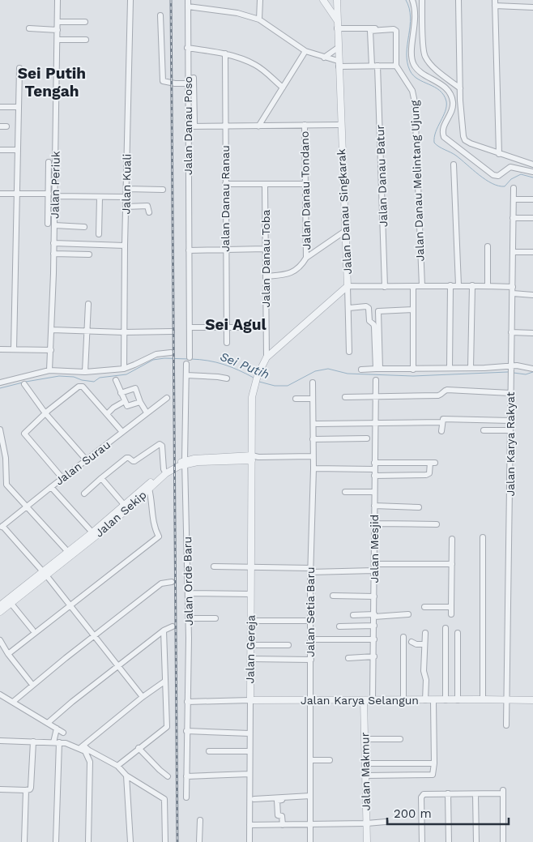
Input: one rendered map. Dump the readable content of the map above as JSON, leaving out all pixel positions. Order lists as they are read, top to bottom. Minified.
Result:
{"streets":{"street":["Jalan Danau Poso","Jalan Danau Batur","Jalan Danau Melintang Ujung","Jalan Kuali","Jalan Periuk","Jalan Danau Tondano","Jalan Danau Ranau","Jalan Danau Singkarak","Jalan Danau Toba","Jalan Karya Rakyat","Jalan Surau","Jalan Sekip","Jalan Mesjid","Jalan Orde Baru","Jalan Setia Baru","Jalan Gereja","Jalan Karya Selangun","Jalan Makmur"]},"crossings":[["Jalan Danau Batur","Jalan Danau Melintang Ujung"],["Jalan Danau Tondano","Jalan Danau Toba"],["Jalan Danau Singkarak","Jalan Danau Toba"],["Jalan Danau Singkarak","Jalan Sekip"],["Jalan Danau Singkarak","Jalan Gereja"],["Jalan Karya Rakyat","Jalan Karya Selangun"],["Jalan Sekip","Jalan Orde Baru"],["Jalan Sekip","Jalan Setia Baru"],["Jalan Sekip","Jalan Gereja"],["Jalan Mesjid","Jalan Karya Selangun"],["Jalan Orde Baru","Jalan Karya Selangun"],["Jalan Setia Baru","Jalan Karya Selangun"],["Jalan Gereja","Jalan Karya Selangun"],["Jalan Karya Selangun","Jalan Makmur"]],"districts":["Sei Putih Tengah","Sei Agul"],"water":["Sei Putih"],"scale_bar":"200 m"}
